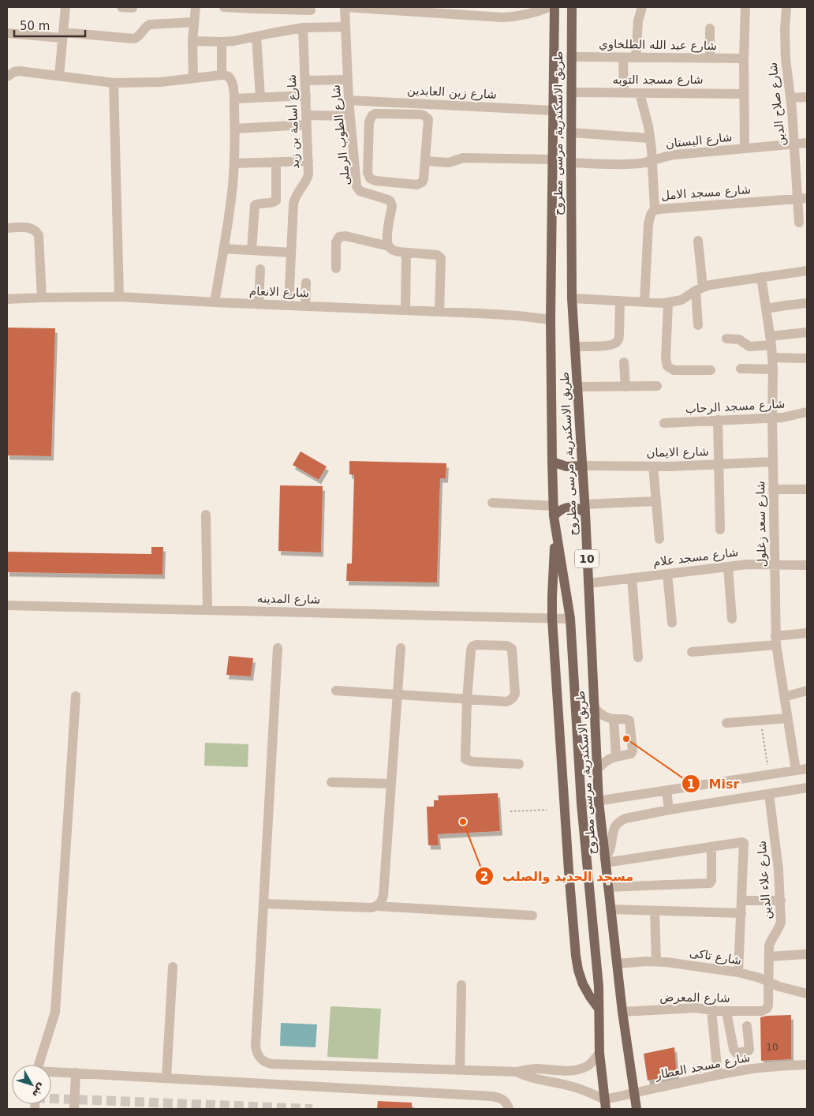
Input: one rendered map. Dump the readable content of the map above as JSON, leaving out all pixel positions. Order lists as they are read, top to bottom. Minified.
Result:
{"streets":{"main road":["طريق الاسكندرية, مرسى مطروح","10"],"street":["شارع عبد الله الطلخاوي","شارع مسجد التوبه","شارع زين العابدين","شارع صلاح الدين","شارع أسامة بن زيد","شارع الطوب الرملى","شارع البستان","شارع مسجد الامل","شارع الانعام","شارع مسجد الرحاب","شارع الايمان","شارع سعد زغلول","شارع مسجد علام","شارع المدينه","شارع علاء الدين","شارع تاكى","شارع المعرض","شارع مسجد العطار"]},"crossings":[["شارع عبد الله الطلخاوي","طريق الاسكندرية, مرسى مطروح"],["شارع مسجد التوبه","طريق الاسكندرية, مرسى مطروح"],["شارع زين العابدين","طريق الاسكندرية, مرسى مطروح"],["شارع زين العابدين","شارع الطوب الرملى"],["شارع صلاح الدين","شارع البستان"],["شارع صلاح الدين","شارع مسجد الامل"],["شارع أسامة بن زيد","شارع الانعام"],["طريق الاسكندرية, مرسى مطروح","شارع البستان"],["طريق الاسكندرية, مرسى مطروح","شارع الانعام"],["طريق الاسكندرية, مرسى مطروح","شارع الايمان"],["طريق الاسكندرية, مرسى مطروح","شارع مسجد علام"],["طريق الاسكندرية, مرسى مطروح","شارع المدينه"],["طريق الاسكندرية, مرسى مطروح","شارع تاكى"],["طريق الاسكندرية, مرسى مطروح","شارع المعرض"],["طريق الاسكندرية, مرسى مطروح","شارع مسجد العطار"],["شارع مسجد الرحاب","شارع سعد زغلول"],["شارع الايمان","شارع سعد زغلول"],["شارع سعد زغلول","شارع مسجد علام"],["شارع علاء الدين","شارع تاكى"],["شارع علاء الدين","شارع المعرض"]],"places":["Misr","مسجد الحديد والصلب"],"house_numbers":["10"],"scale_bar":"50 m","north":"bottom right"}
